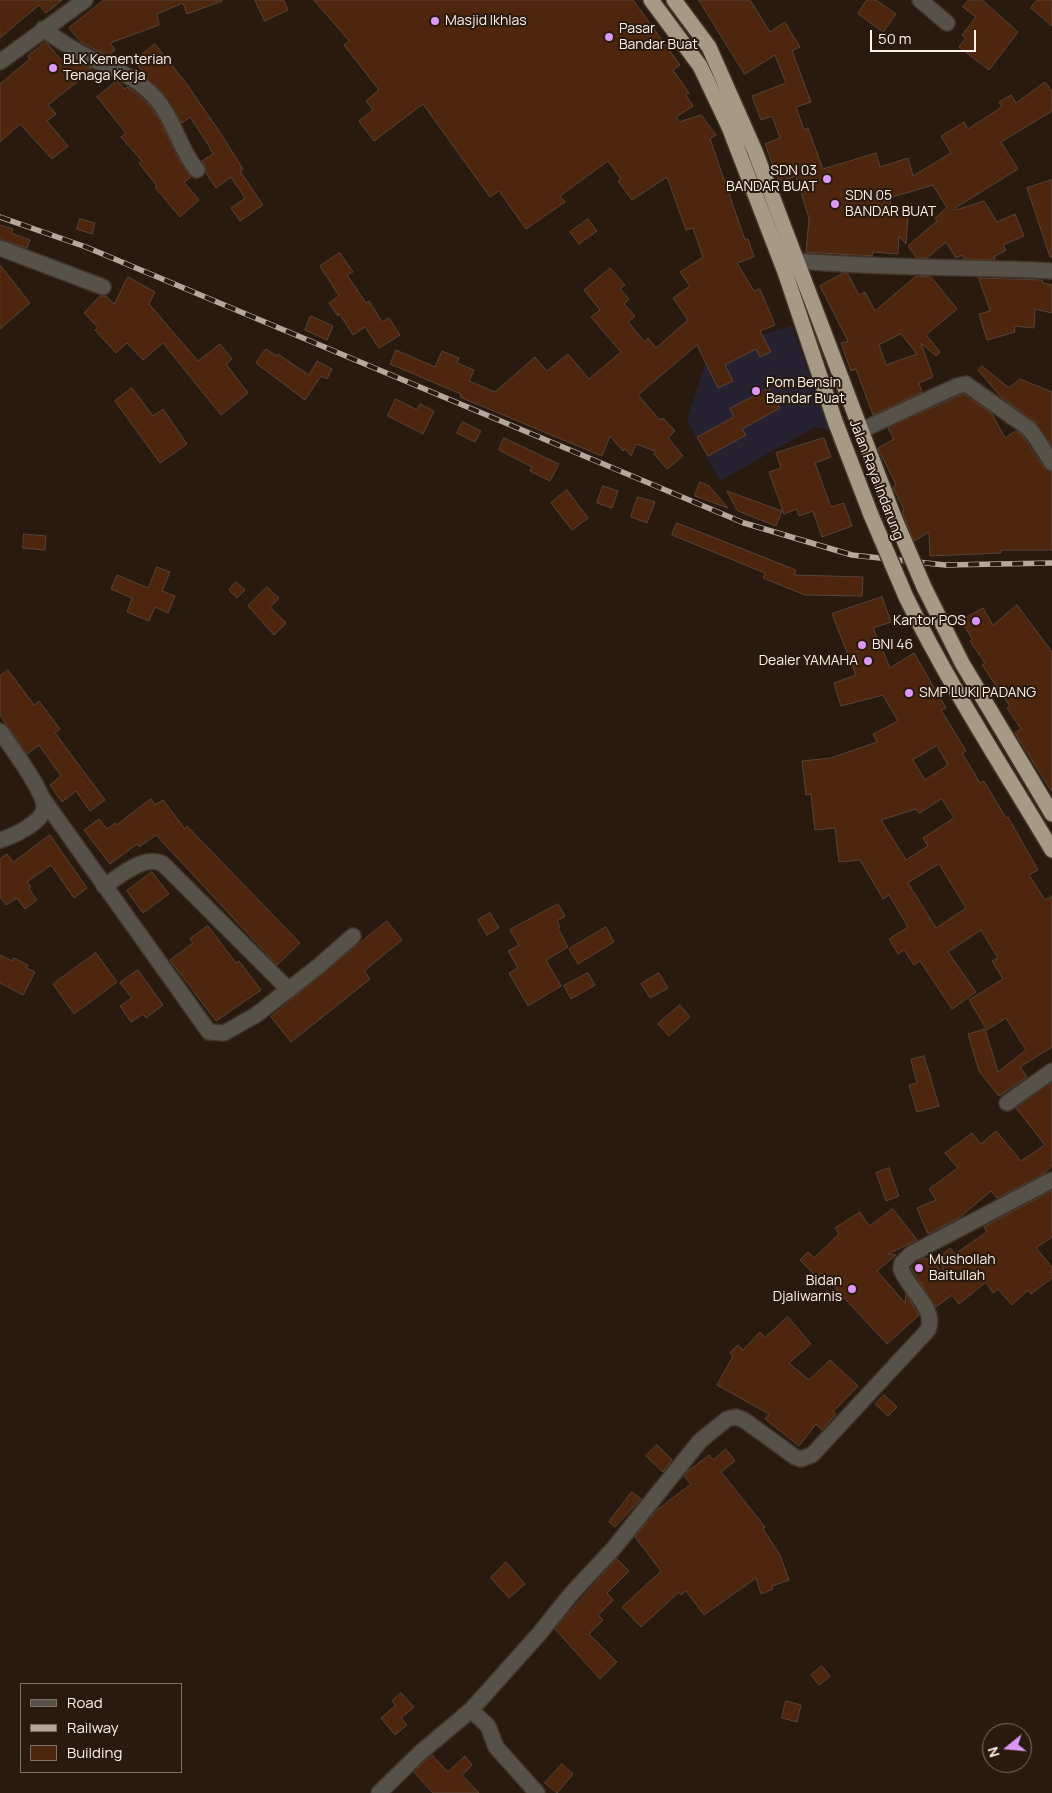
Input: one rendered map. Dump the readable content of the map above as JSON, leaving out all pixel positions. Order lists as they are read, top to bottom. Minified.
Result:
{"streets":{"highway":["Jalan Raya Indarung"]},"places":["Masjid Ikhlas","Pasar Bandar Buat","BLK Kementerian Tenaga Kerja","SDN 03 BANDAR BUAT","SDN 05 BANDAR BUAT","Pom Bensin Bandar Buat","Kantor POS","BNI 46","Dealer YAMAHA","SMP LUKI PADANG","Mushollah Baitullah","Bidan Djaliwarnis"],"legend":["Road","Railway","Building"],"scale_bar":"50 m","north":"left"}
